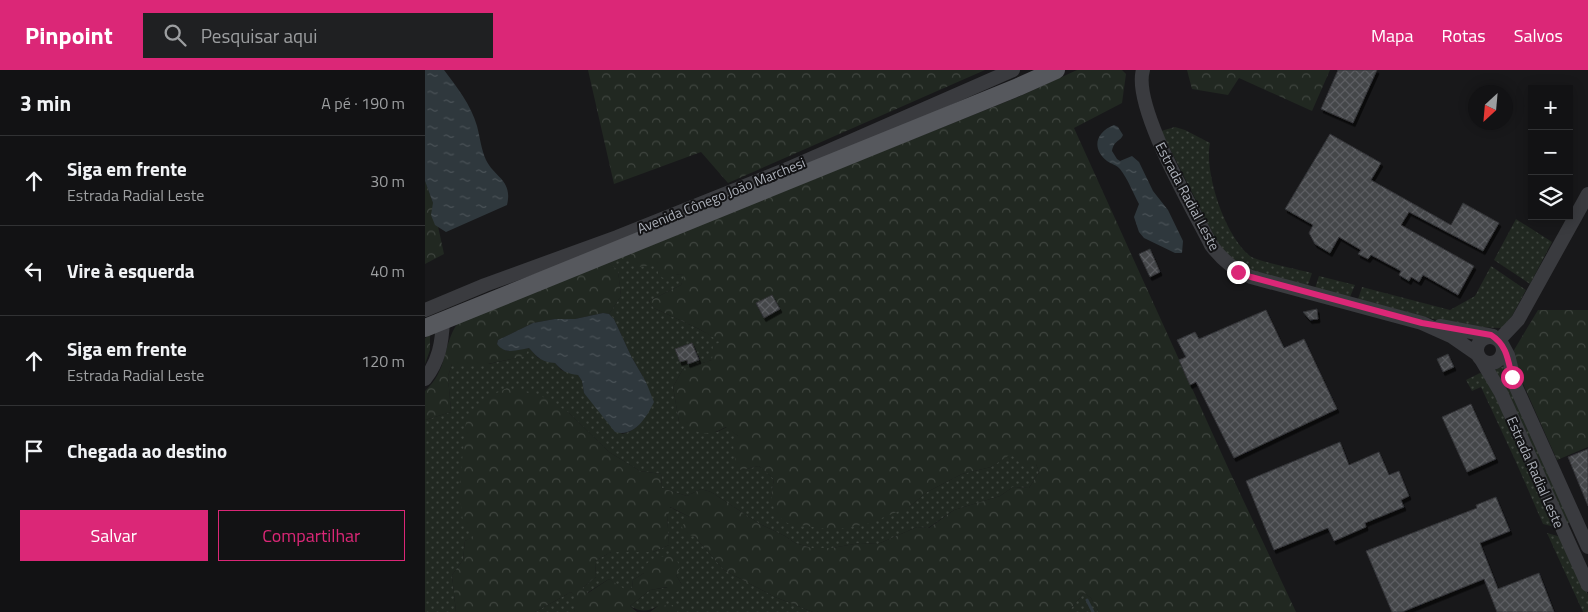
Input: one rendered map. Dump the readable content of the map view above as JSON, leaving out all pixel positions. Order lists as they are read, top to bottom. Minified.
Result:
{"streets":{"street":["Avenida Cônego João Marchesi","Estrada Radial Leste"]},"north":"bottom left","page":{"header":"Pinpoint","search":"Pesquisar aqui","nav":["Mapa","Rotas","Salvos"],"heading":["3 min","A pé · 190 m"],"map_buttons":["+","−"],"list":[["Siga em frente","Estrada Radial Leste","30 m"],["Vire à esquerda","40 m"],["Siga em frente","Estrada Radial Leste","120 m"],"Chegada ao destino"],"buttons":["Salvar","Compartilhar"]}}
